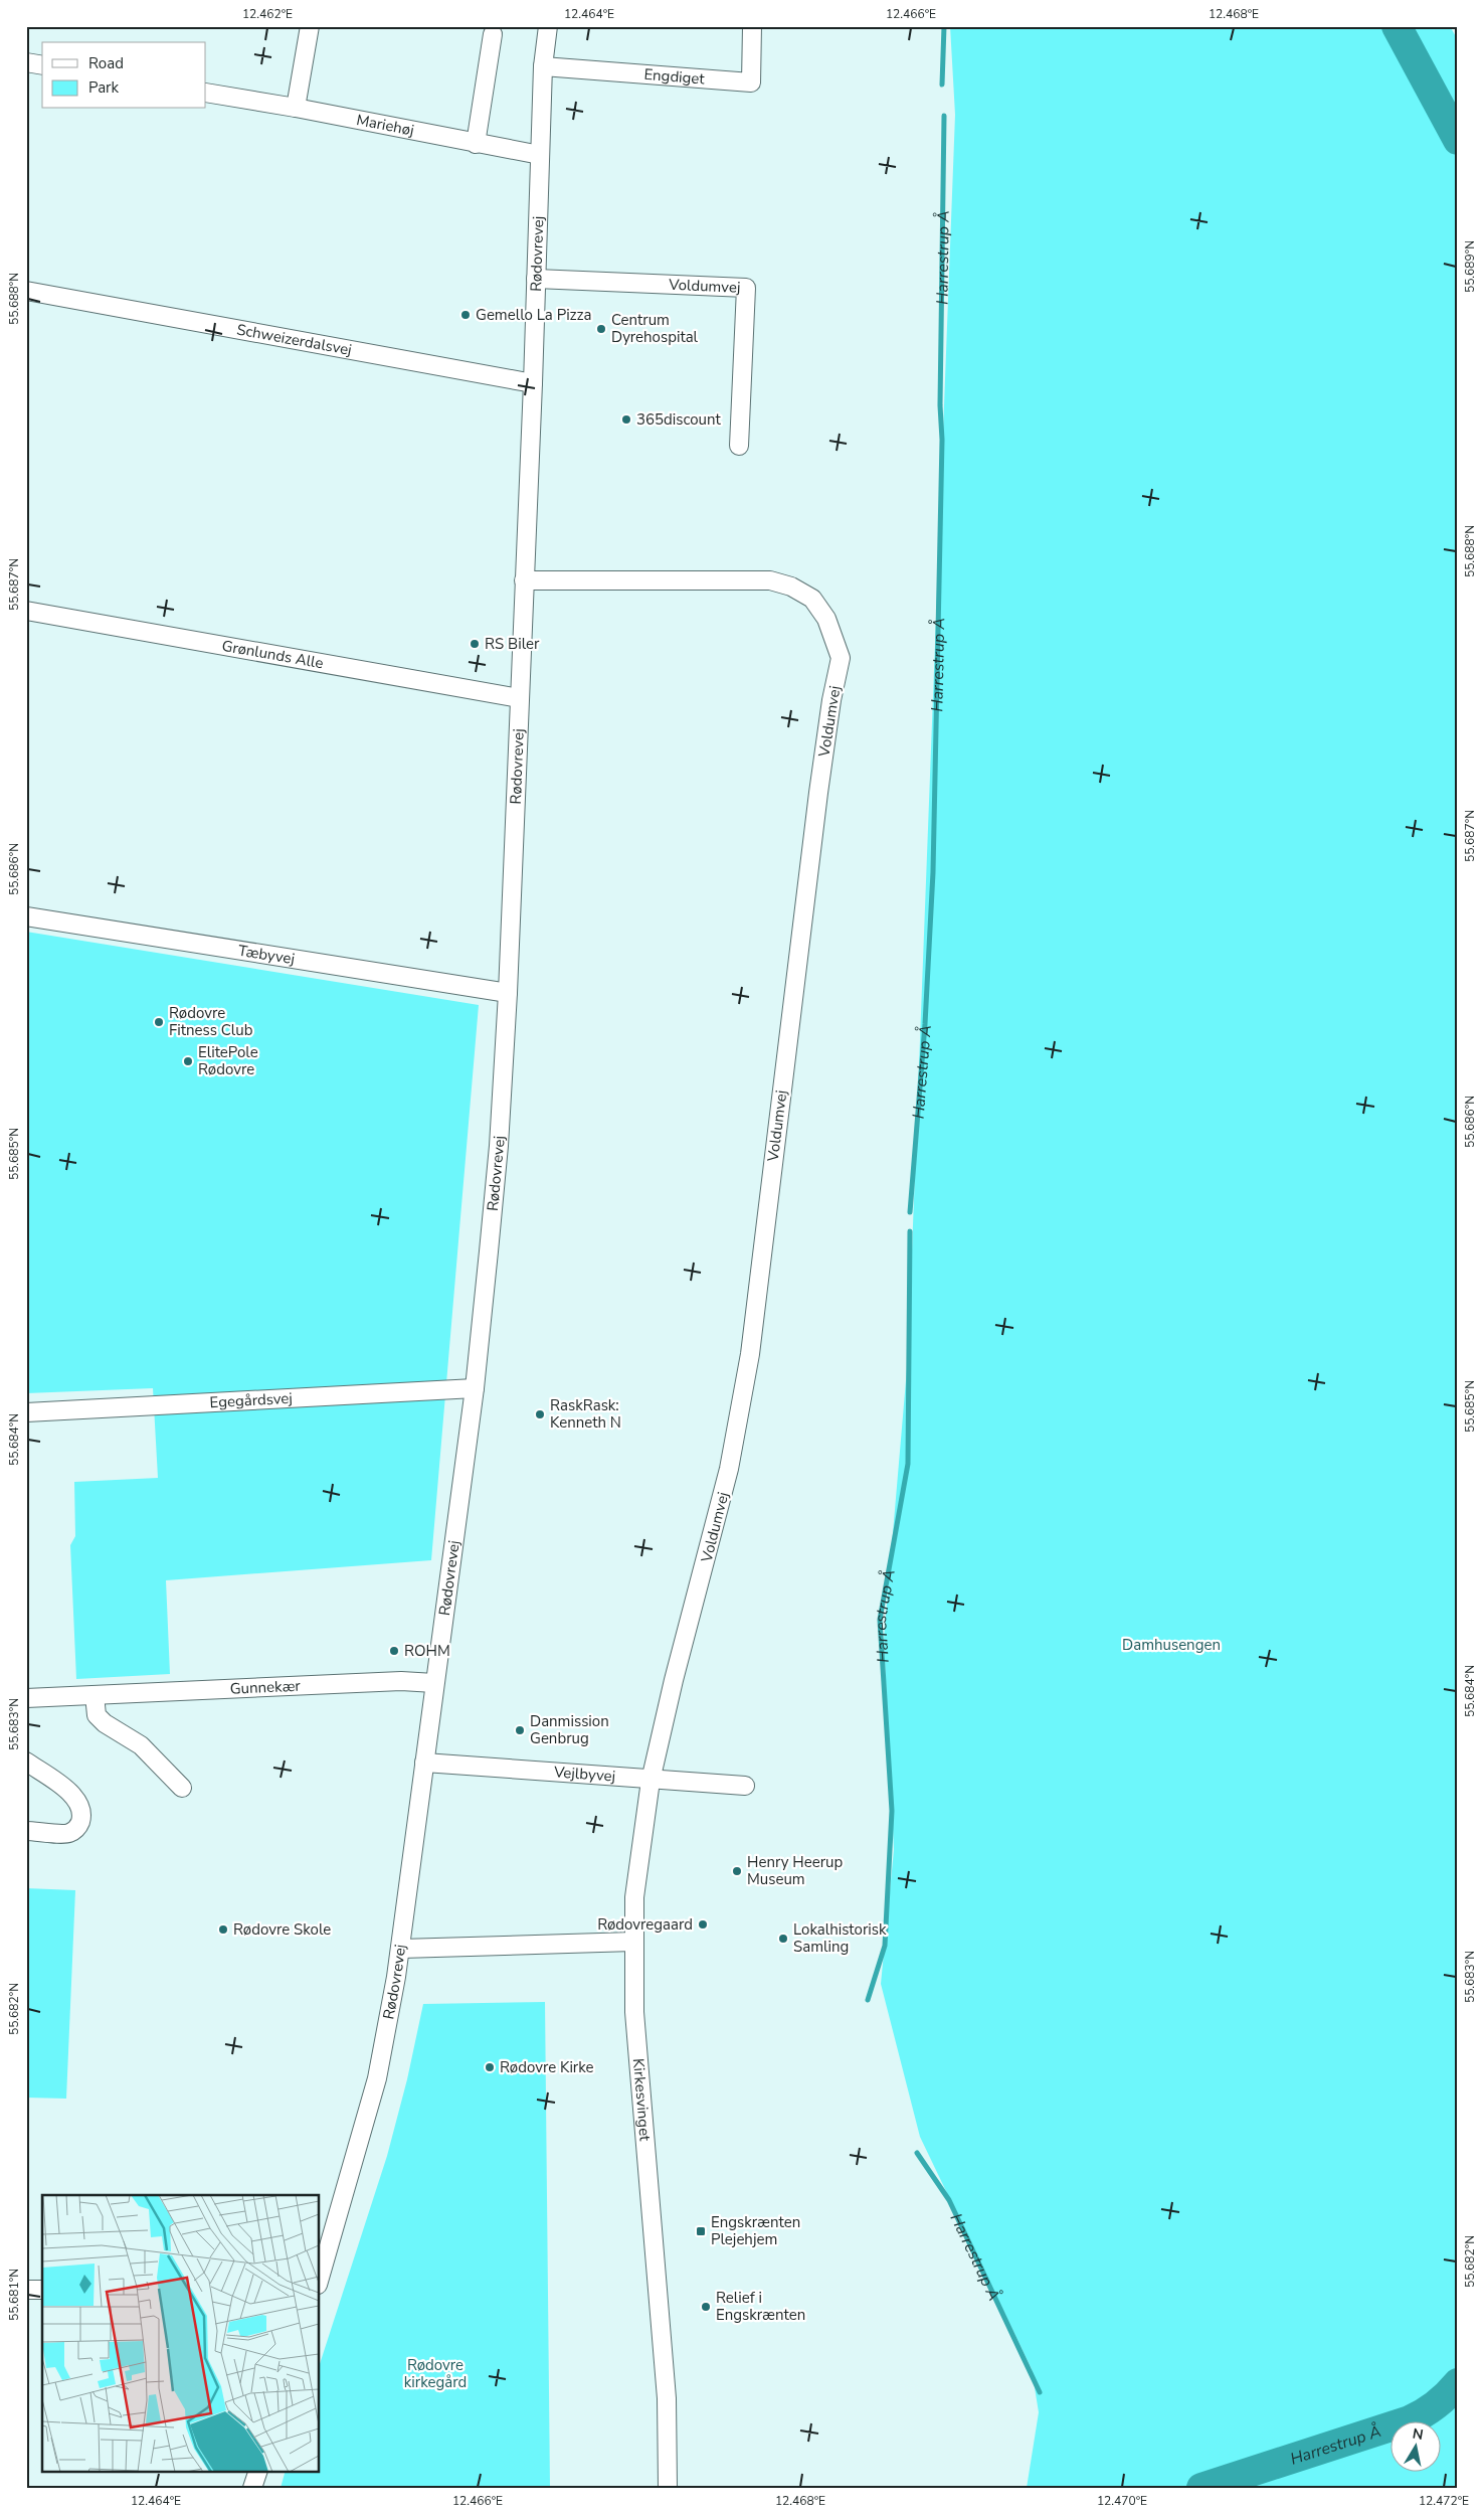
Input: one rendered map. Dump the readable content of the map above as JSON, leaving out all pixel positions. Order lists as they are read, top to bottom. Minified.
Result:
{"streets":{"street":["Engdiget","Mariehøj","Rødovrevej","Voldumvej","Schweizerdalsvej","Grønlunds Alle","Tæbyvej","Egegårdsvej","Gunnekær","Vejlbyvej","Kirkesvinget"]},"crossings":[["Engdiget","Rødovrevej"],["Mariehøj","Rødovrevej"],["Rødovrevej","Voldumvej"],["Rødovrevej","Schweizerdalsvej"],["Rødovrevej","Grønlunds Alle"],["Rødovrevej","Tæbyvej"],["Rødovrevej","Egegårdsvej"],["Rødovrevej","Gunnekær"],["Rødovrevej","Vejlbyvej"],["Voldumvej","Vejlbyvej"],["Voldumvej","Kirkesvinget"]],"water":["Harrestrup Å"],"parks":["Damhusengen","Rødovre kirkegård"],"places":{"other":["Gemello La Pizza","Centrum Dyrehospital","365discount","RS Biler","Rødovre Fitness Club","ElitePole Rødovre","RaskRask: Kenneth N","ROHM","Danmission Genbrug","Henry Heerup Museum","Rødovregaard","Rødovre Skole","Lokalhistorisk Samling","Rødovre Kirke","Relief i Engskrænten"],"transit":["Engskrænten Plejehjem"]},"legend":["Road","Park"],"north":"top","coordinates":["12.462°E","12.464°E","12.466°E","12.468°E","55.689°N","55.688°N","55.687°N","55.686°N","55.685°N","55.684°N","55.683°N","55.682°N","55.681°N","12.470°E","12.472°E"]}
